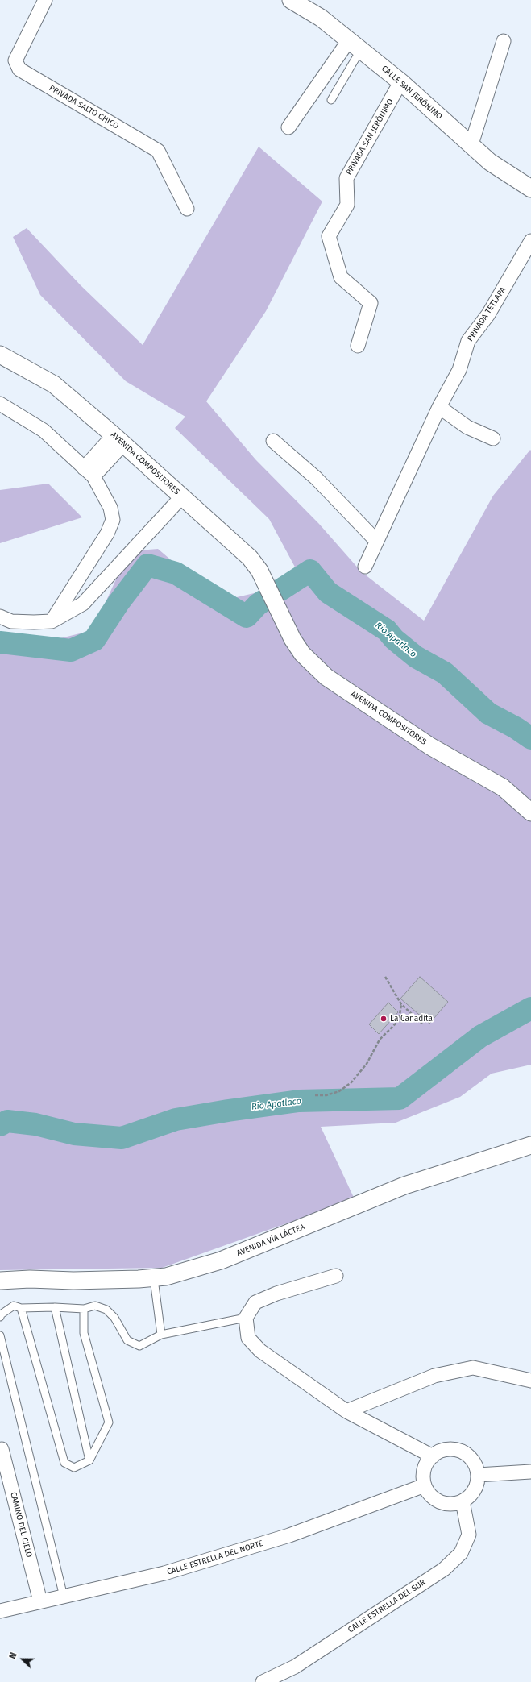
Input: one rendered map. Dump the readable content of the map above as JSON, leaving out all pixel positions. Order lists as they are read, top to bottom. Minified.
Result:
{"streets":{"street":["CALLE SAN JERÓNIMO","PRIVADA SALTO CHICO","PRIVADA SAN JERÓNIMO","PRIVADA TETLAPA","AVENIDA COMPOSITORES","AVENIDA VÍA LÁCTEA","CAMINO DEL CIELO","CALLE ESTRELLA DEL NORTE","CALLE ESTRELLA DEL SUR"]},"crossings":[["CALLE SAN JERÓNIMO","PRIVADA SAN JERÓNIMO"],["CAMINO DEL CIELO","CALLE ESTRELLA DEL NORTE"],["CALLE ESTRELLA DEL NORTE","CALLE ESTRELLA DEL SUR"]],"water":["Rio Apatlaco"],"places":["La Cañadita"],"north":"left"}
